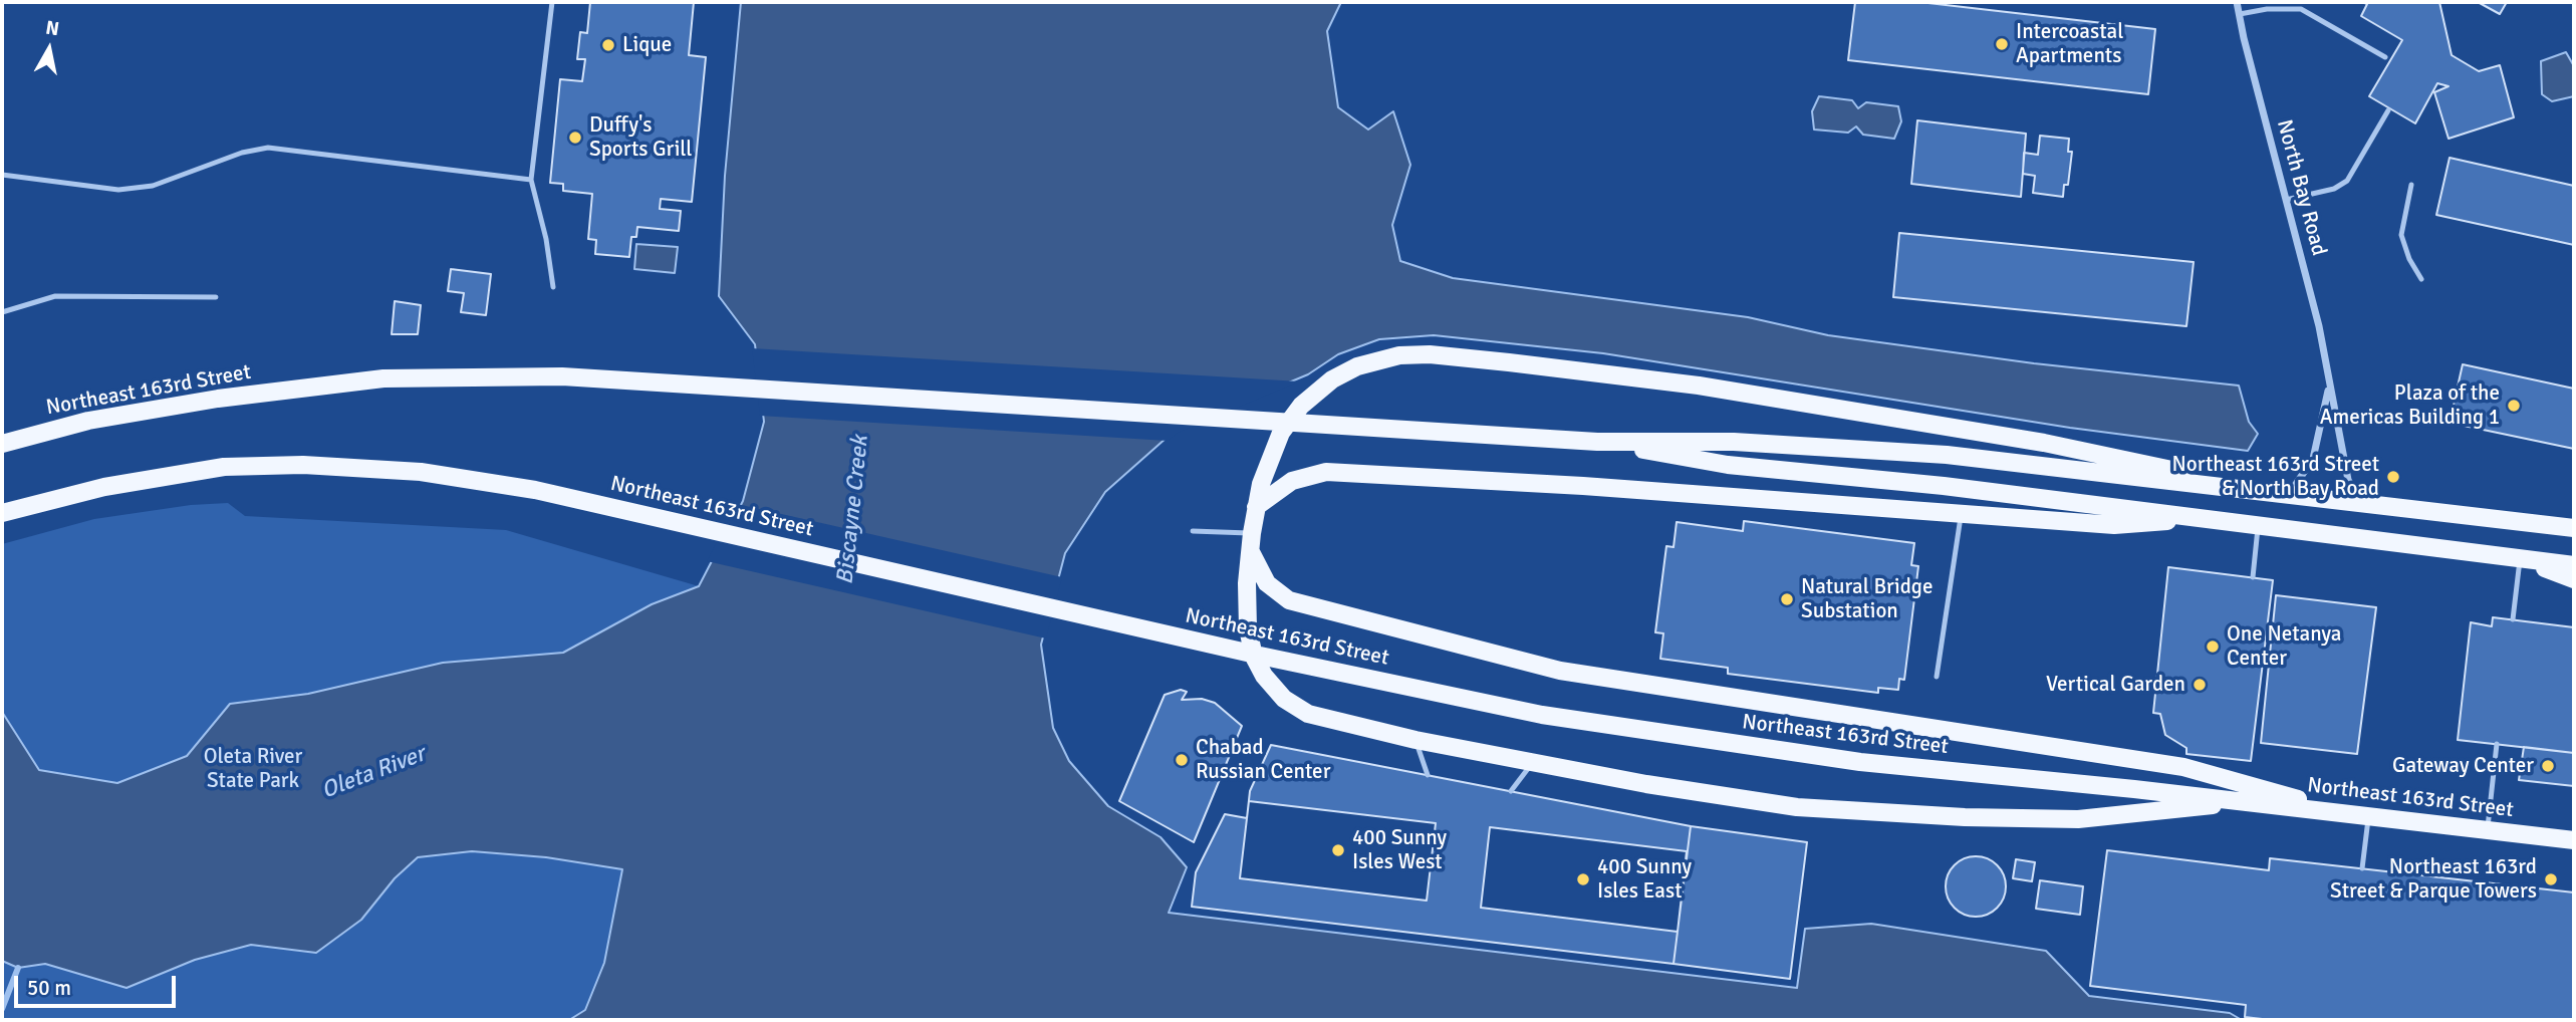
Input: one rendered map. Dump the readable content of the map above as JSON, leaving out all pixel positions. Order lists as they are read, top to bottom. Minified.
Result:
{"streets":{"main road":["Northeast 163rd Street"],"street":["North Bay Road"]},"crossings":[["North Bay Road","Northeast 163rd Street"]],"water":["Biscayne Creek","Oleta River"],"parks":["Oleta River State Park"],"places":["Intercoastal Apartments","Lique","Duffy's Sports Grill","Plaza of the Americas Building 1","Northeast 163rd Street & North Bay Road","Natural Bridge Substation","One Netanya Center","Vertical Garden","Chabad Russian Center","Gateway Center","400 Sunny Isles West","400 Sunny Isles East","Northeast 163rd Street & Parque Towers"],"scale_bar":"50 m","north":"top"}
